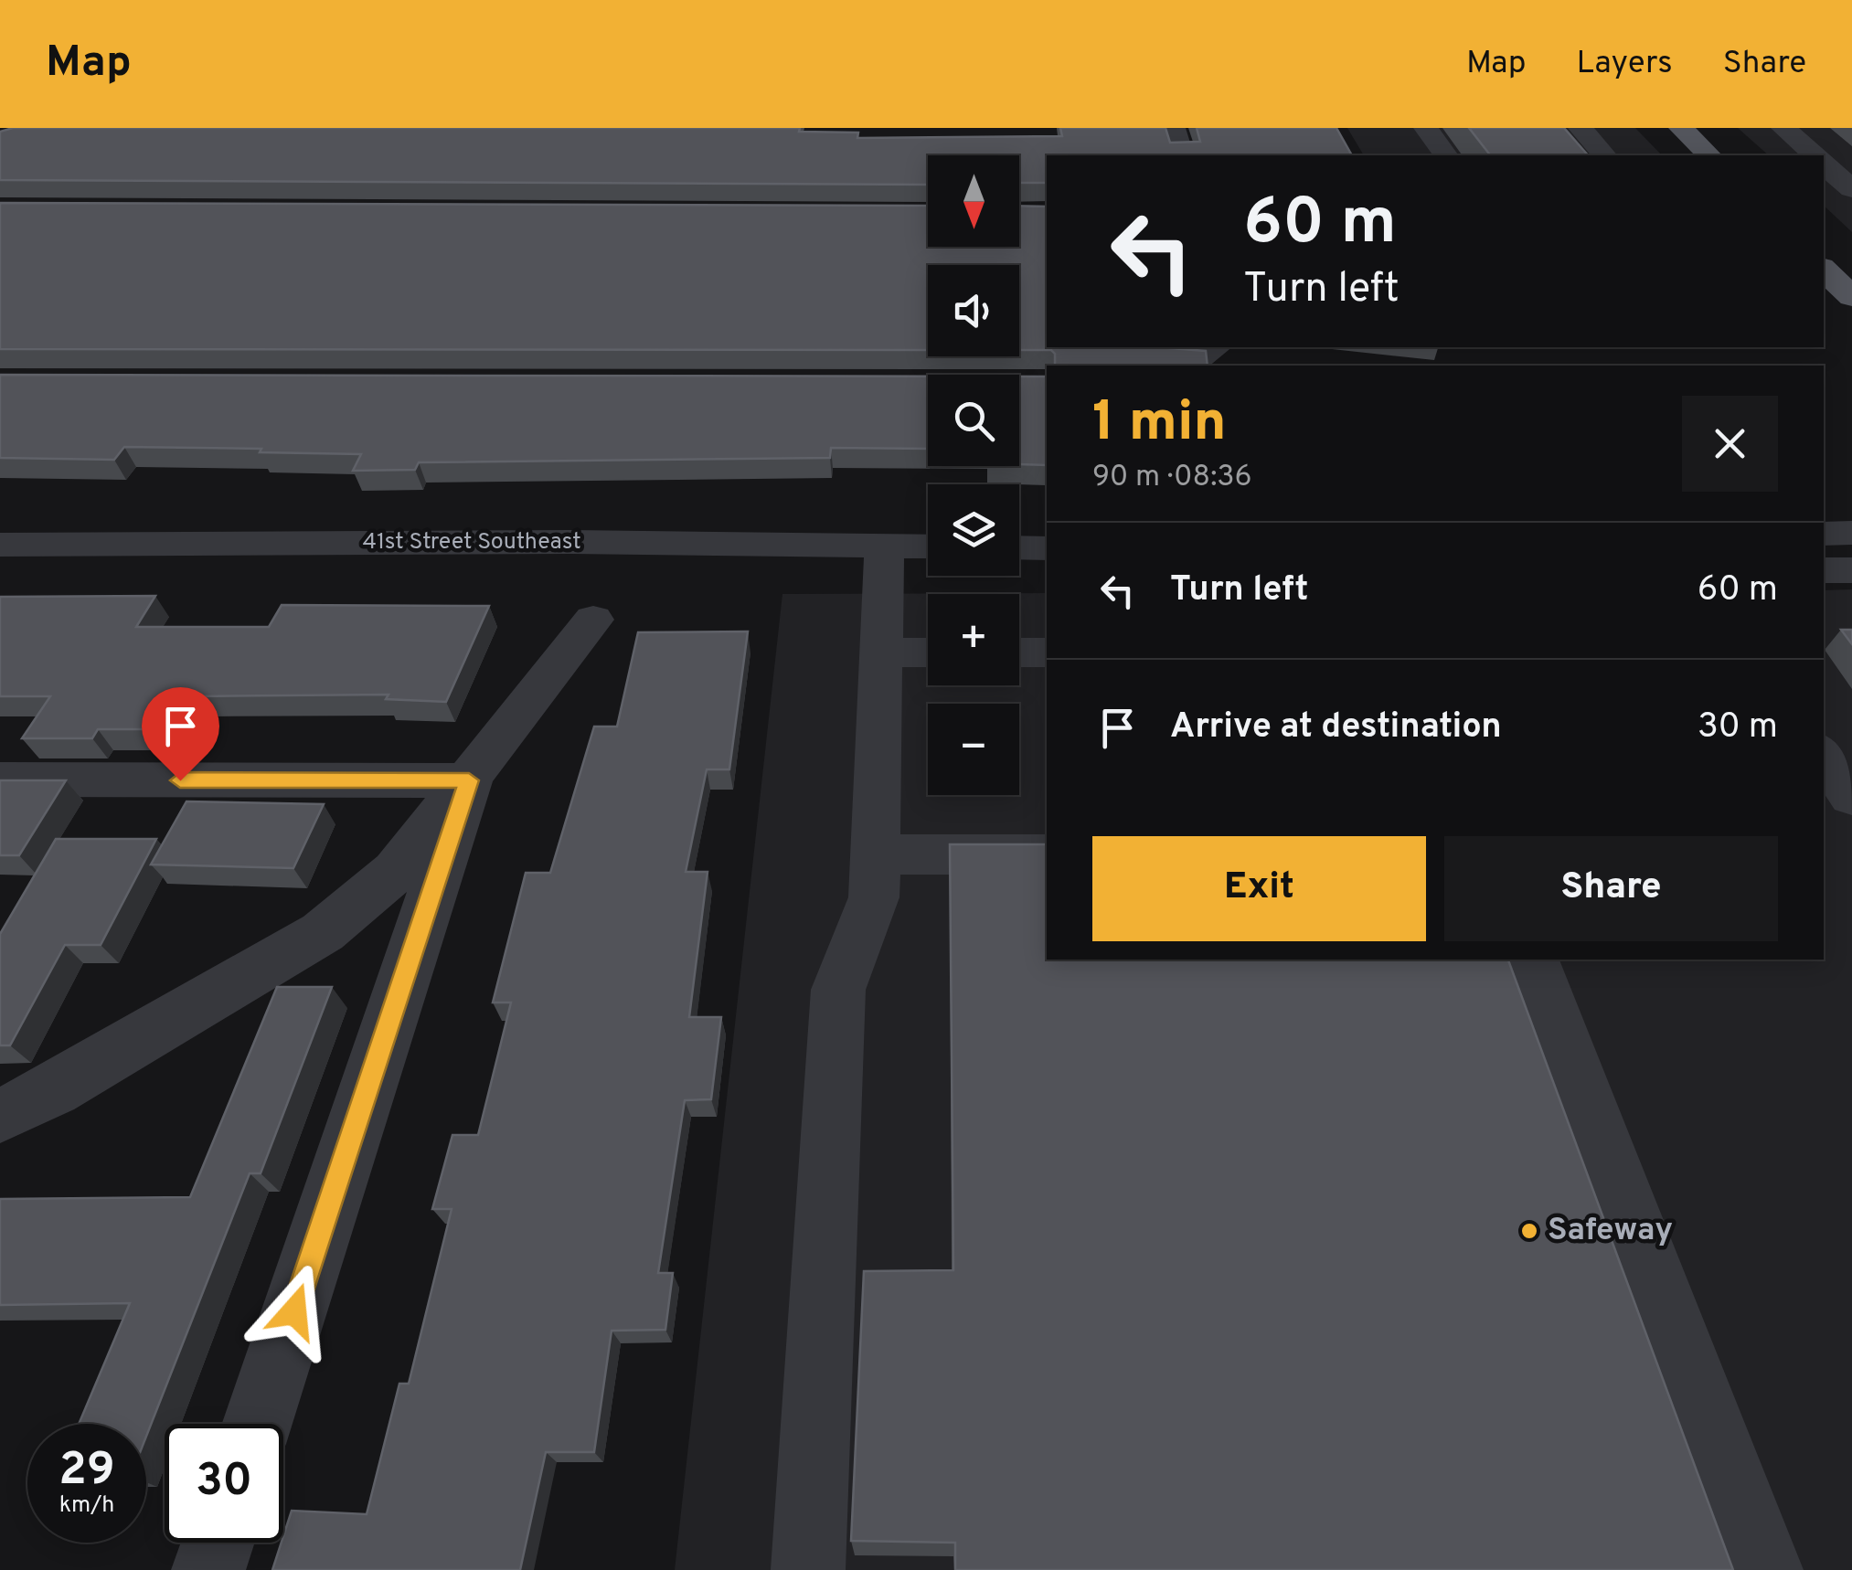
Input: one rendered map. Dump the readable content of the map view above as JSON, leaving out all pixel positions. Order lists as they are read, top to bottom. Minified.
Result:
{"streets":{"street":["41st Street Southeast"]},"places":["Safeway"],"north":"bottom","page":{"header":"Map","nav":["Map","Layers","Share"],"map_buttons":["+","−"],"turn":["60 m","Turn left"],"heading":["1 min","90 m · 08:36"],"list":[{"name":"Turn left","value":"60 m"},{"name":"Arrive at destination","value":"30 m"}],"buttons":["Exit","Share"],"speed":"29 km/h","limit":"30"}}
